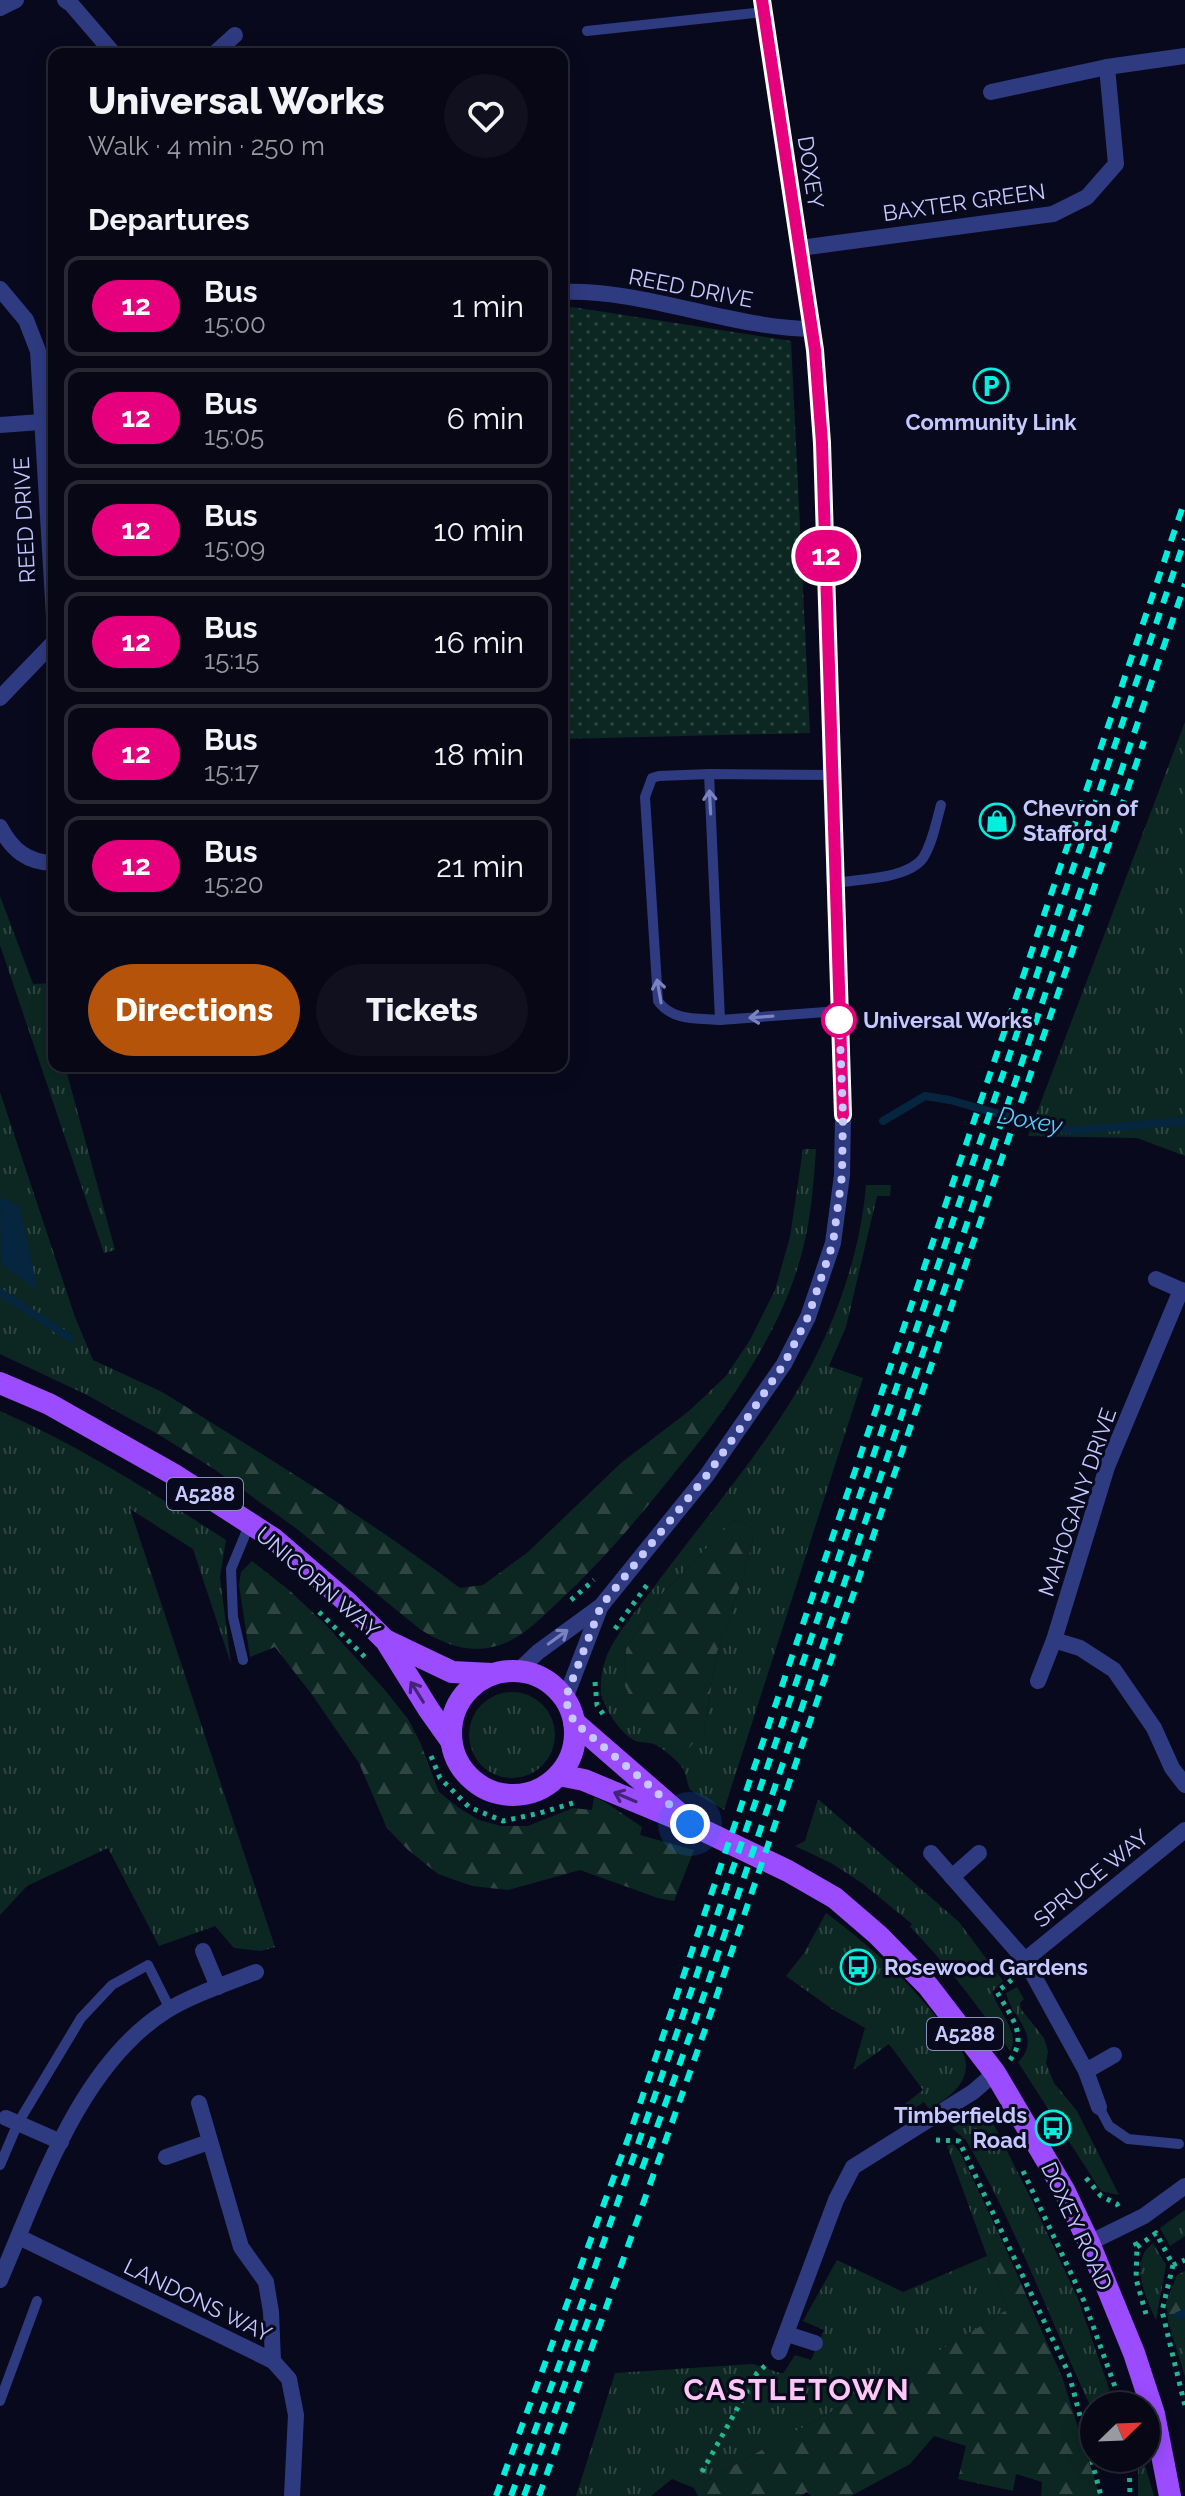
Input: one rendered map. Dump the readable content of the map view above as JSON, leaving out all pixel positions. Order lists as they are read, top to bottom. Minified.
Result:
{"streets":{"main road":["A5288","UNICORN WAY","DOXEY ROAD"],"street":["DOXEY","BAXTER GREEN","REED DRIVE","MAHOGANY DRIVE","SPRUCE WAY","LANDONS WAY"]},"crossings":[["DOXEY","BAXTER GREEN"],["DOXEY","REED DRIVE"],["A5288","UNICORN WAY"],["A5288","DOXEY ROAD"],["UNICORN WAY","DOXEY ROAD"]],"districts":["CASTLETOWN"],"water":["Doxey"],"places":{"parking":["Community Link"],"shop":["Chevron of Stafford"],"other":["Universal Works"],"bus stop":["Rosewood Gardens","Timberfields Road"]},"lines":["bus line 12"],"north":"top right","page":{"on_map":"12","heading":[["Universal Works","Walk · 4 min · 250 m"],"Departures"],"list":[{"mark":"12","name":"Bus","note":"15:00","value":"1 min"},{"mark":"12","name":"Bus","note":"15:05","value":"6 min"},{"mark":"12","name":"Bus","note":"15:09","value":"10 min"},{"mark":"12","name":"Bus","note":"15:15","value":"16 min"},{"mark":"12","name":"Bus","note":"15:17","value":"18 min"},{"mark":"12","name":"Bus","note":"15:20","value":"21 min"}],"buttons":["Directions","Tickets"]}}
